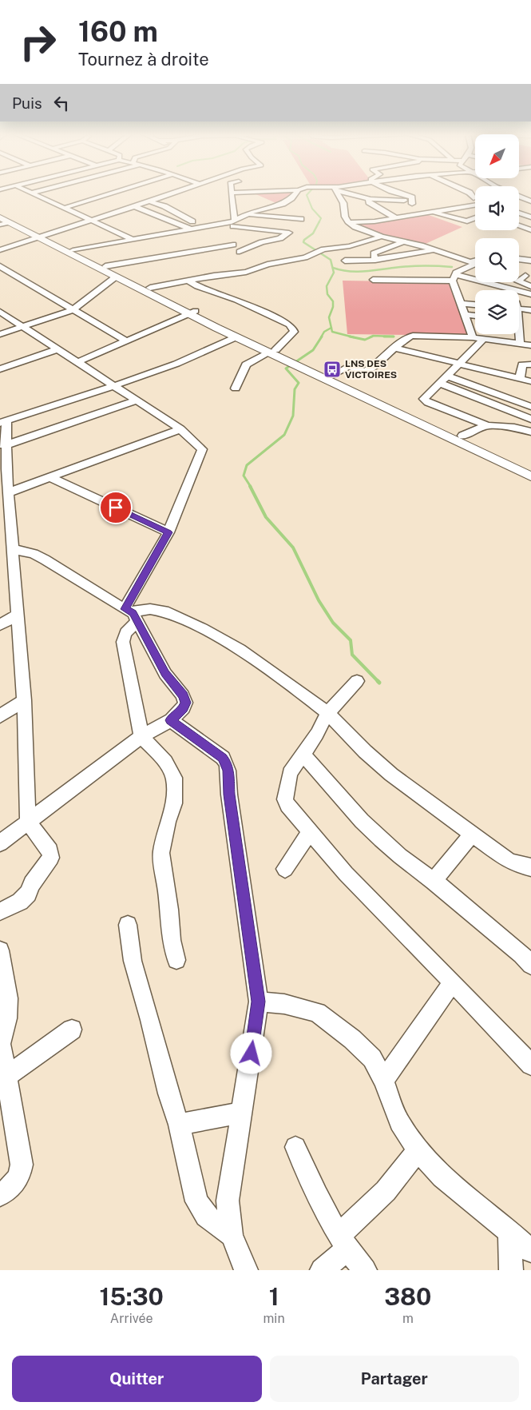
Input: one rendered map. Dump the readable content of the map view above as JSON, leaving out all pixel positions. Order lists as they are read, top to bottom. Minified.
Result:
{"places":{"bus stop":["LNS DES VICTOIRES"]},"north":"bottom left","page":{"turn":["160 m","Tournez à droite"],"then":"Puis","eta":["15:30","Arrivée","1","min","380","m"],"buttons":["Quitter","Partager"]}}
